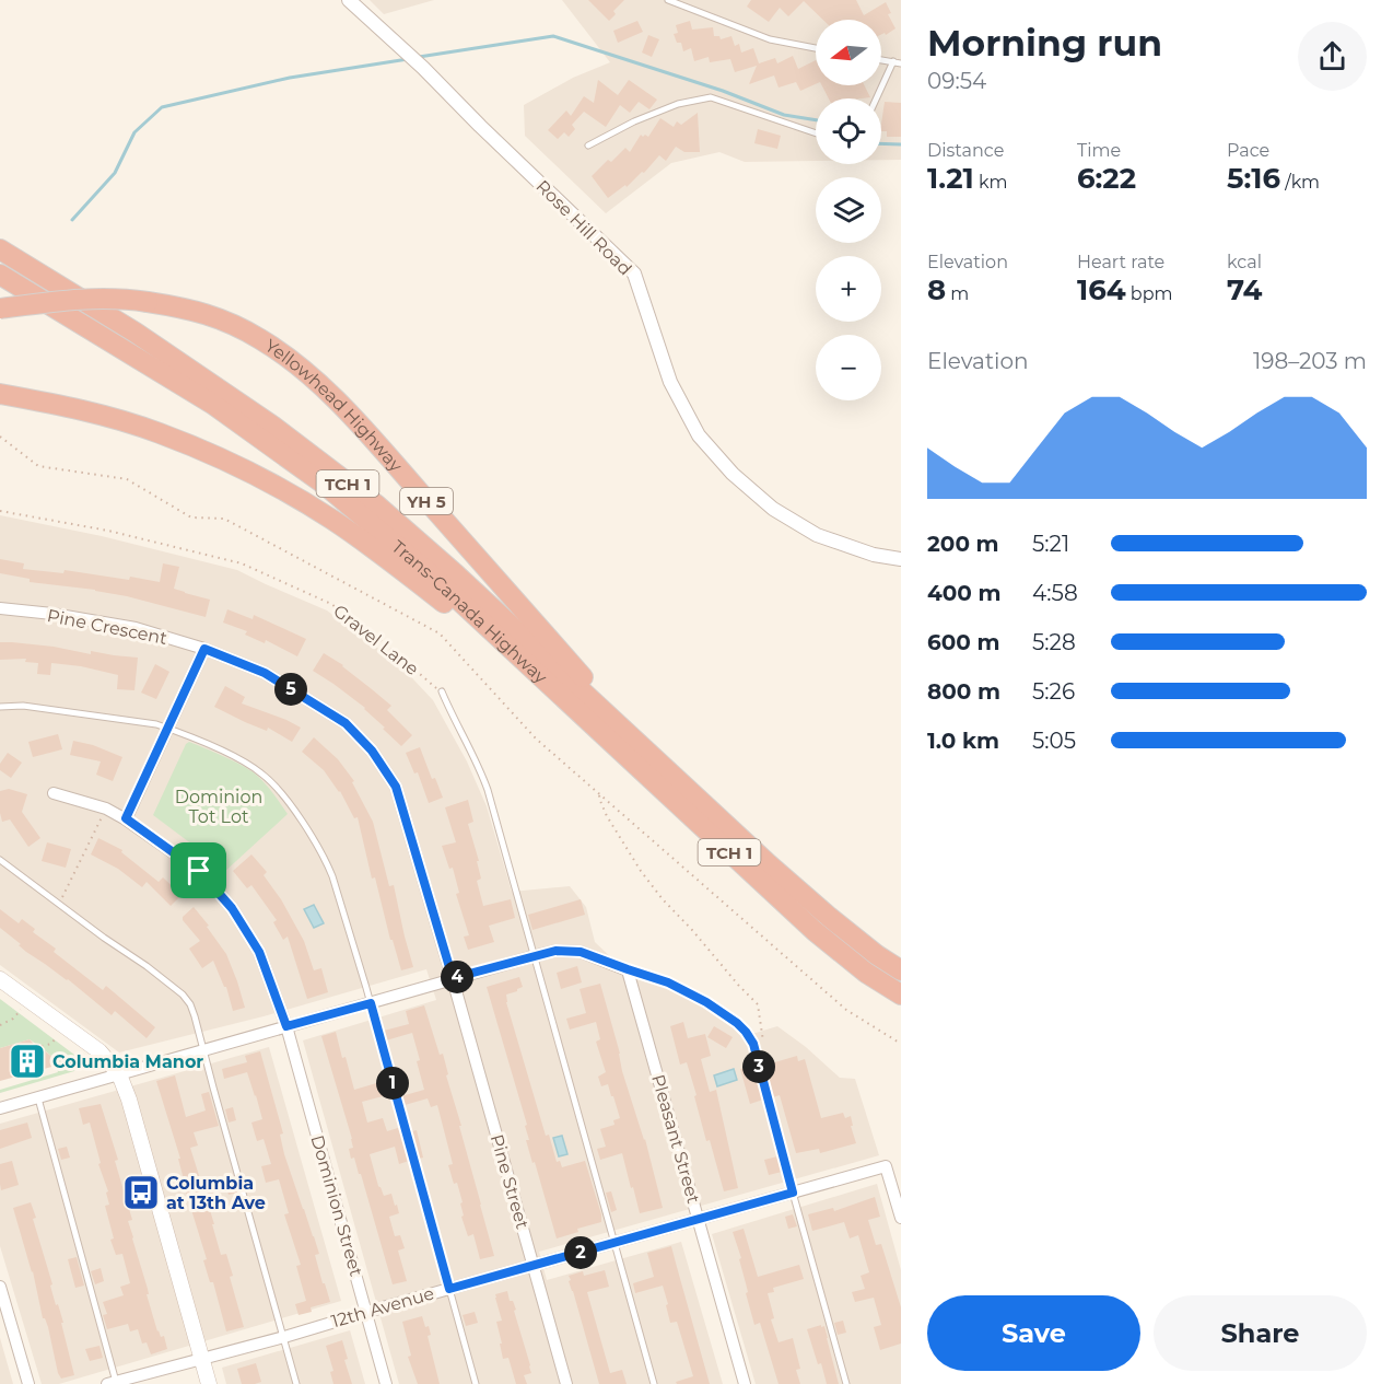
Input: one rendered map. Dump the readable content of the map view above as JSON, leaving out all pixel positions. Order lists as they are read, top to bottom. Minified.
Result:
{"streets":{"highway":["Yellowhead Highway","TCH 1","YH 5","Trans-Canada Highway"],"street":["Rose Hill Road","Pine Crescent","Pleasant Street","Pine Street","Dominion Street","12th Avenue"],"path":["Gravel Lane"]},"crossings":[["Yellowhead Highway","Trans-Canada Highway"],["Pine Crescent","Pine Street"],["Pleasant Street","12th Avenue"],["Pine Street","12th Avenue"],["Dominion Street","12th Avenue"]],"parks":["Dominion Tot Lot"],"places":{"building":["Columbia Manor"],"bus stop":["Columbia at 13th Ave"]},"north":"left","page":{"heading":["Morning run","09:54"],"map_buttons":["+","−"],"stats":[["Distance","1.21 km"],["Time","6:22"],["Pace","5:16 /km"],["Elevation","8 m"],["Heart rate","164 bpm"],["kcal","74"]],"chart":["Elevation","198–203 m"],"list":[{"name":"200 m","note":"5:21"},{"name":"400 m","note":"4:58"},{"name":"600 m","note":"5:28"},{"name":"800 m","note":"5:26"},{"name":"1.0 km","note":"5:05"}],"pins":["5","4","3","1","2"],"buttons":["Save","Share"]}}
